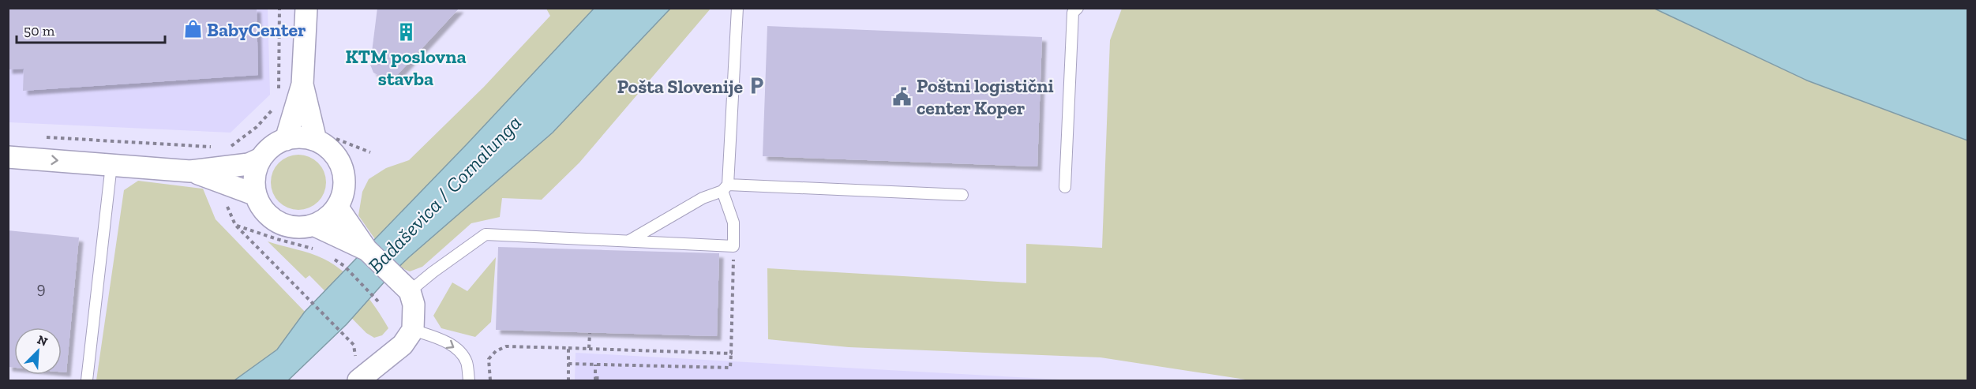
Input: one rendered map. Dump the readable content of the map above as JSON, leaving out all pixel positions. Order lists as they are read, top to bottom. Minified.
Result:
{"water":["Badaševica / Cornalunga"],"places":{"shop":["BabyCenter"],"building":["KTM poslovna stavba"],"parking":["Pošta Slovenije"],"public building":["Poštni logistični center Koper"]},"house_numbers":["9"],"scale_bar":"50 m","north":"top right"}
